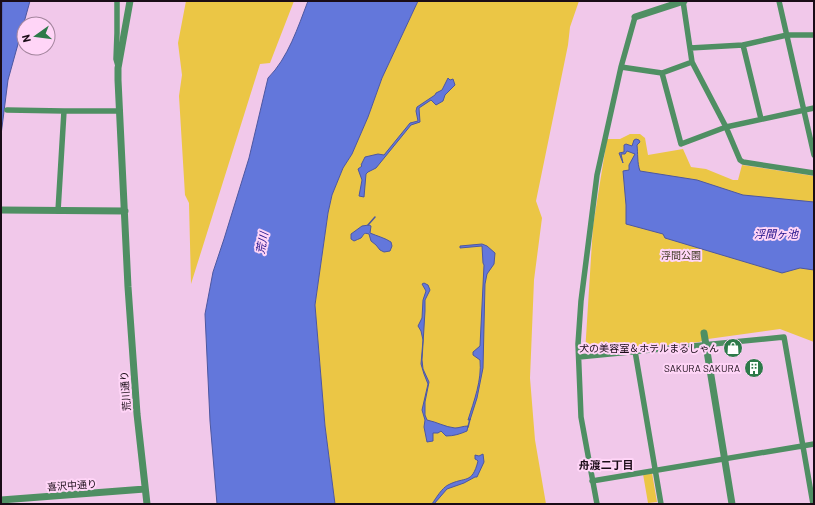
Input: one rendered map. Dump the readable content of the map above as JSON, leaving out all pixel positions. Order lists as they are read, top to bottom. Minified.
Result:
{"streets":{"street":["荒川通り","喜沢中通り"]},"crossings":[["荒川通り","喜沢中通り"]],"districts":["舟渡二丁目"],"water":["浮間ヶ池","荒川"],"parks":["浮間公園"],"places":{"shop":["犬の美容室＆ホテルまるしゃん"],"building":["SAKURA SAKURA"]},"north":"left"}
